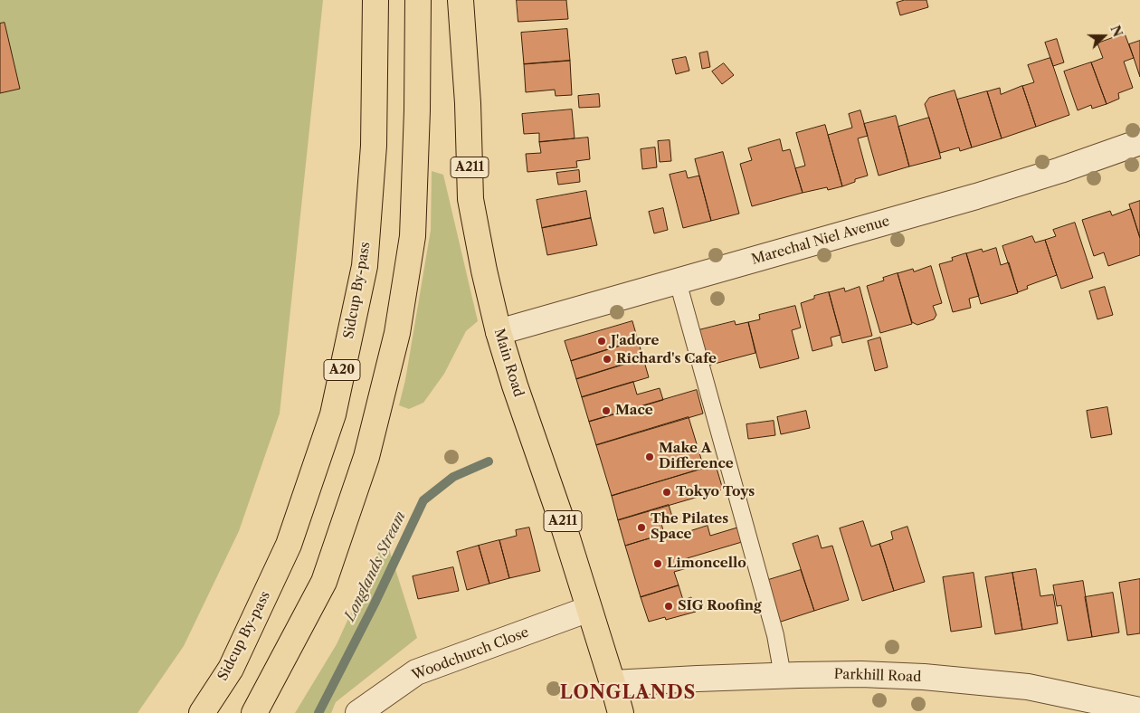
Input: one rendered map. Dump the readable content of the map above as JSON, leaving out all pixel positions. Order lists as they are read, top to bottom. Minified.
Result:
{"streets":{"main road":["A211","Sidcup By-pass","Main Road","A20"],"street":["Marechal Niel Avenue","Woodchurch Close","Parkhill Road"]},"crossings":[["Marechal Niel Avenue","Main Road"],["Main Road","Woodchurch Close"],["Main Road","Parkhill Road"]],"districts":["LONGLANDS"],"water":["Longlands Stream"],"places":["J'adore","Richard's Cafe","Mace","Make A Difference","Tokyo Toys","The Pilates Space","Limoncello","SIG Roofing"],"north":"right"}
